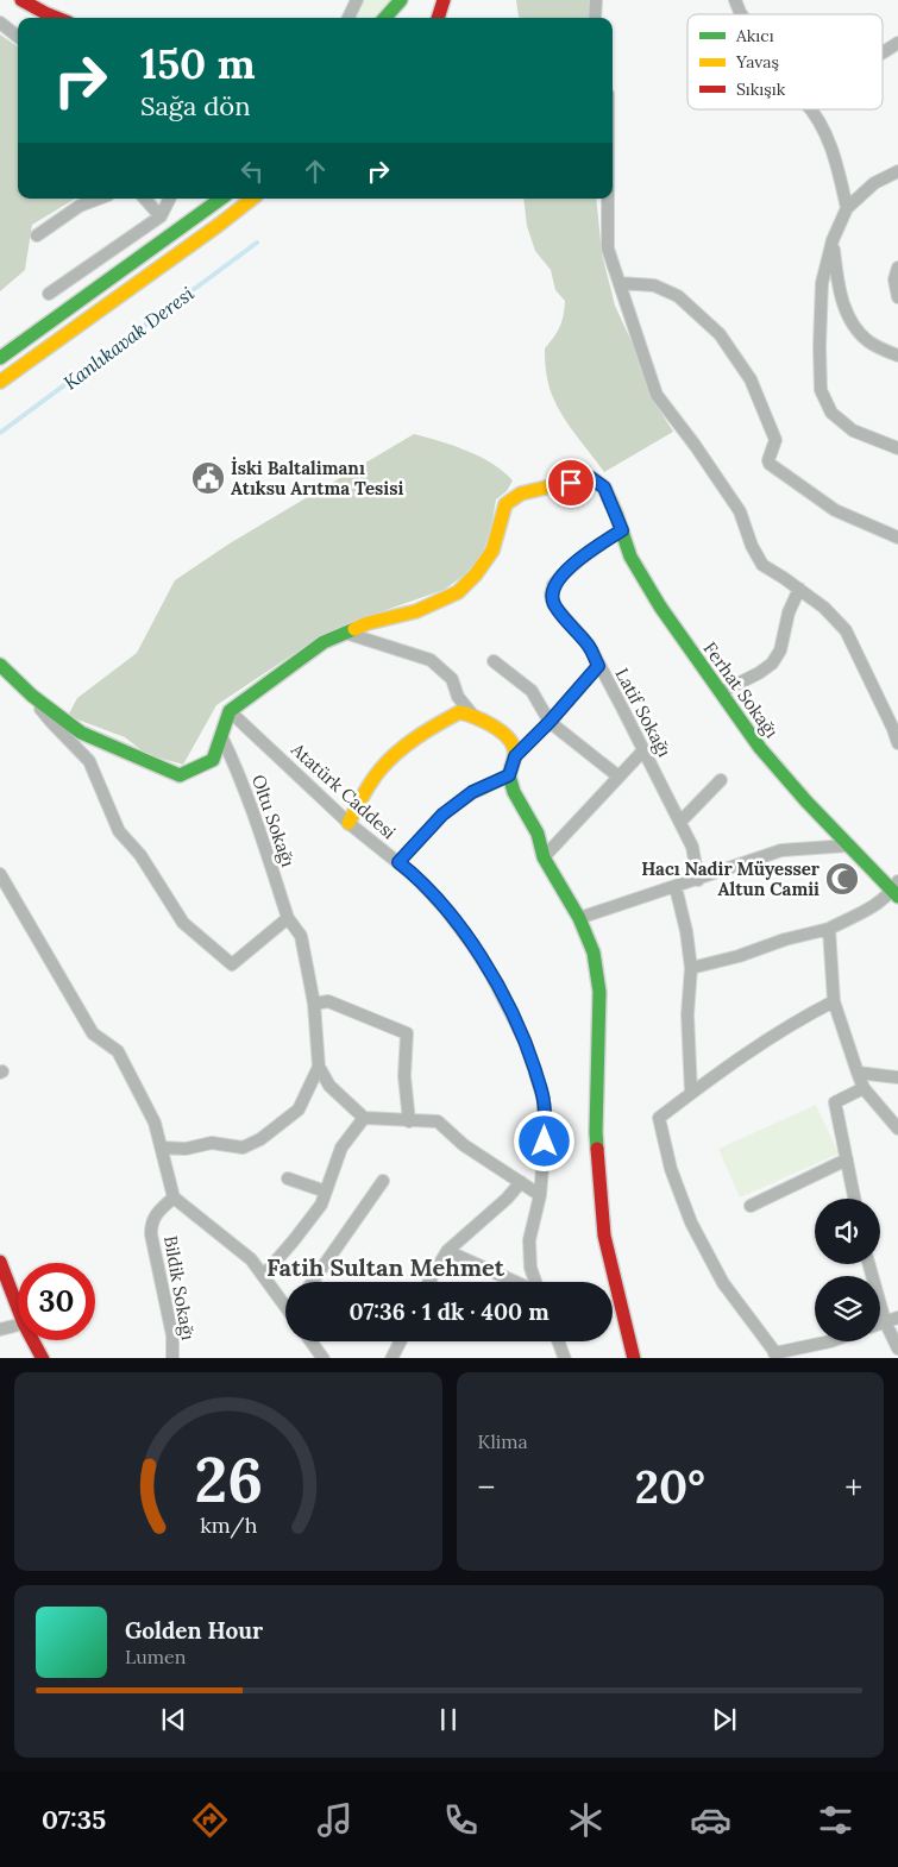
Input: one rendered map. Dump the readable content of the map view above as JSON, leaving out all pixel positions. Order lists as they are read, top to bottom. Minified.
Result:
{"streets":{"street":["Ferhat Sokağı","Latif Sokağı","Atatürk Caddesi","Oltu Sokağı","Bildik Sokağı"]},"crossings":[["Ferhat Sokağı","Latif Sokağı"]],"districts":["Fatih Sultan Mehmet"],"water":["Kanlıkavak Deresi"],"places":{"public building":["İski Baltalimanı Atıksu Arıtma Tesisi"],"mosque":["Hacı Nadir Müyesser Altun Camii"]},"legend":["Akıcı","Yavaş","Sıkışık"],"page":{"turn":["150 m","Sağa dön"],"limit":"30","trip":"07:36 · 1 dk · 400 m","tile":"Klima","heat":["−","20°","+"],"song":["Golden Hour","Lumen"],"tabs":"07:35","gauge":["26","km/h"]}}
